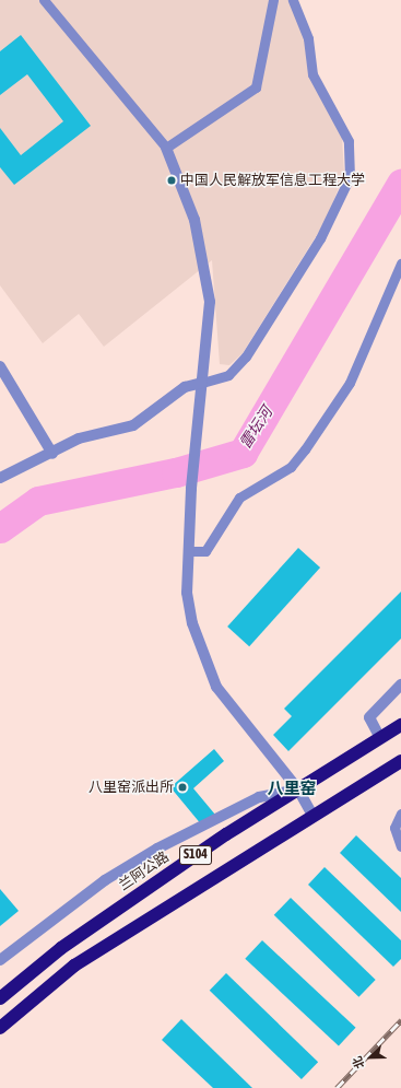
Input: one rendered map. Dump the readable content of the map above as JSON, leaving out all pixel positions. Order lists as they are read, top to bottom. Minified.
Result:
{"streets":{"highway":["S104","兰阿公路"]},"districts":["八里窑"],"water":["雷坛河"],"places":["中国人民解放军信息工程大学","八里窑派出所"],"north":"bottom left"}
